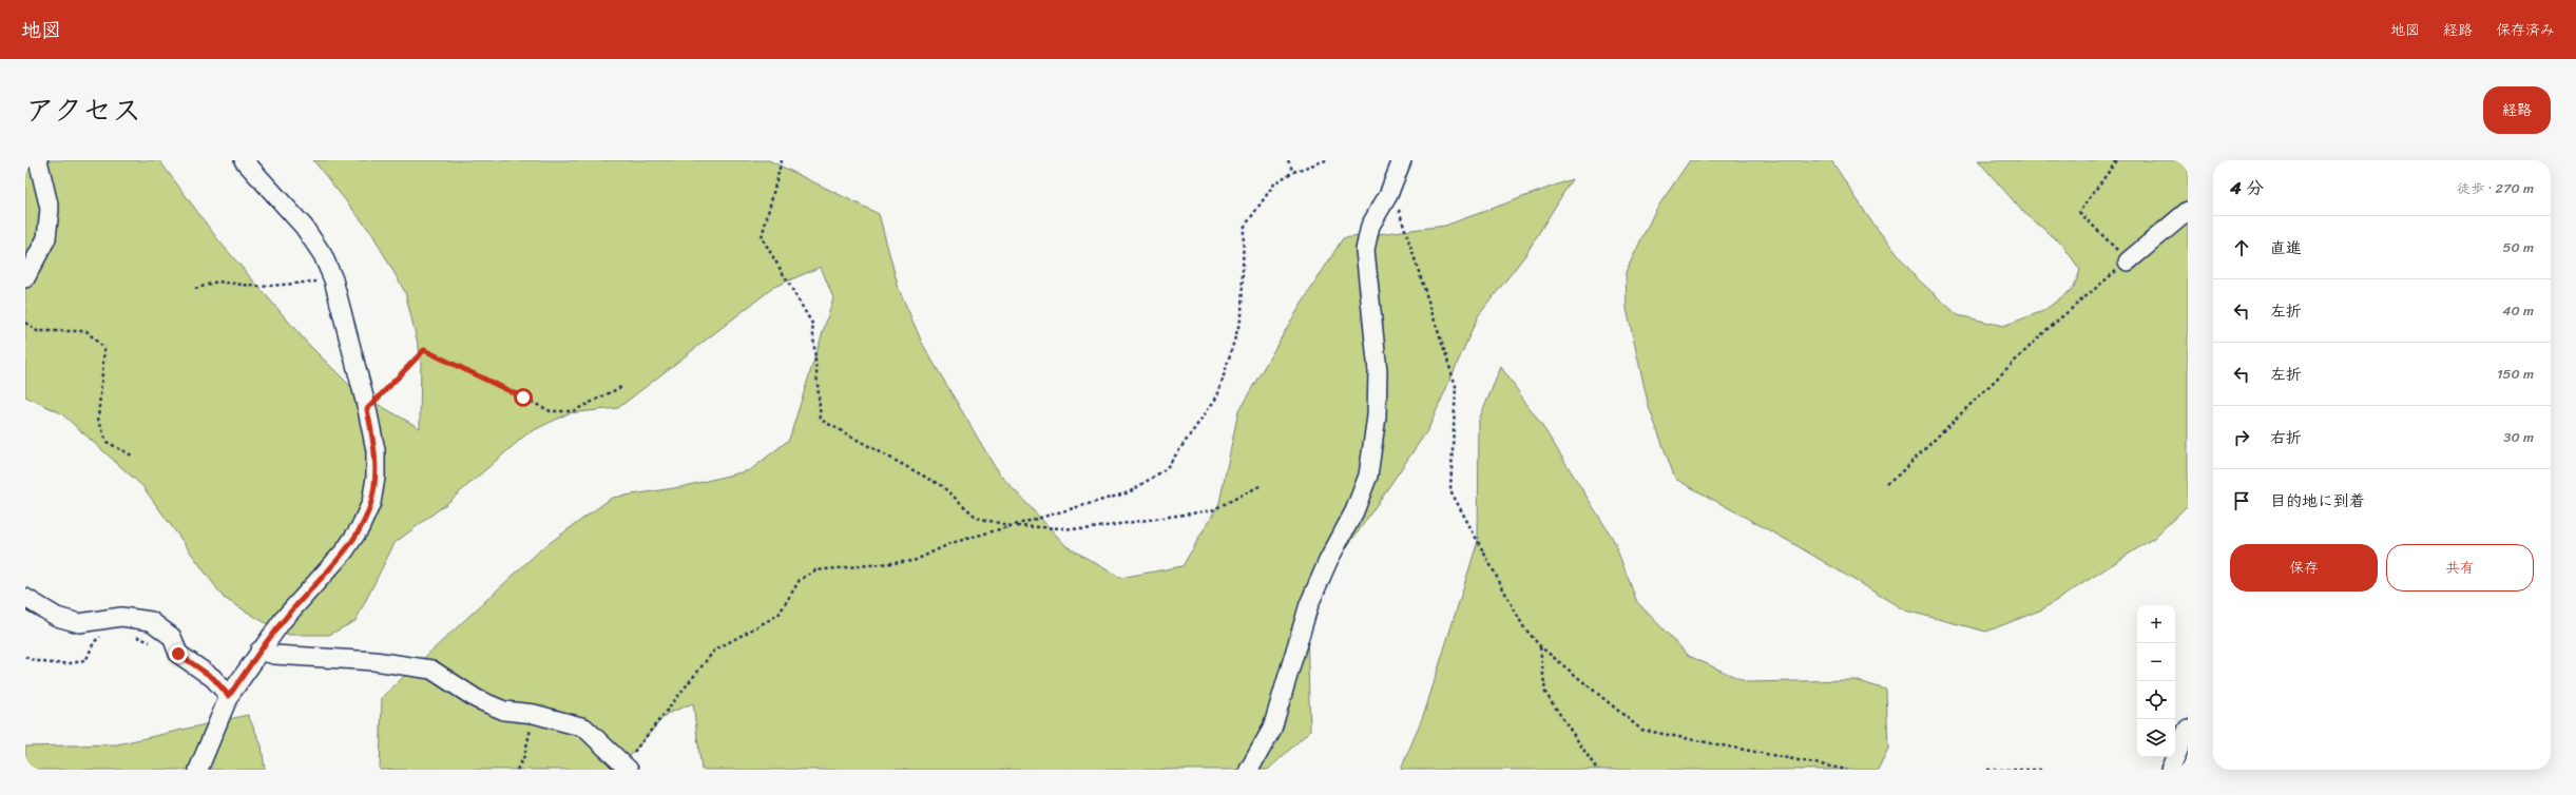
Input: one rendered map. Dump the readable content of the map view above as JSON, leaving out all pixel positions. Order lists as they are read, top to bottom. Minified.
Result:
{"page":{"header":"地図","nav":["地図","経路","保存済み"],"title":"アクセス","buttons":["経路",["保存","共有"]],"heading":["4 分","徒歩 · 270 m"],"list":[["直進","50 m"],["左折","40 m"],["左折","150 m"],["右折","30 m"],"目的地に到着"],"map_buttons":["+","−"]}}
